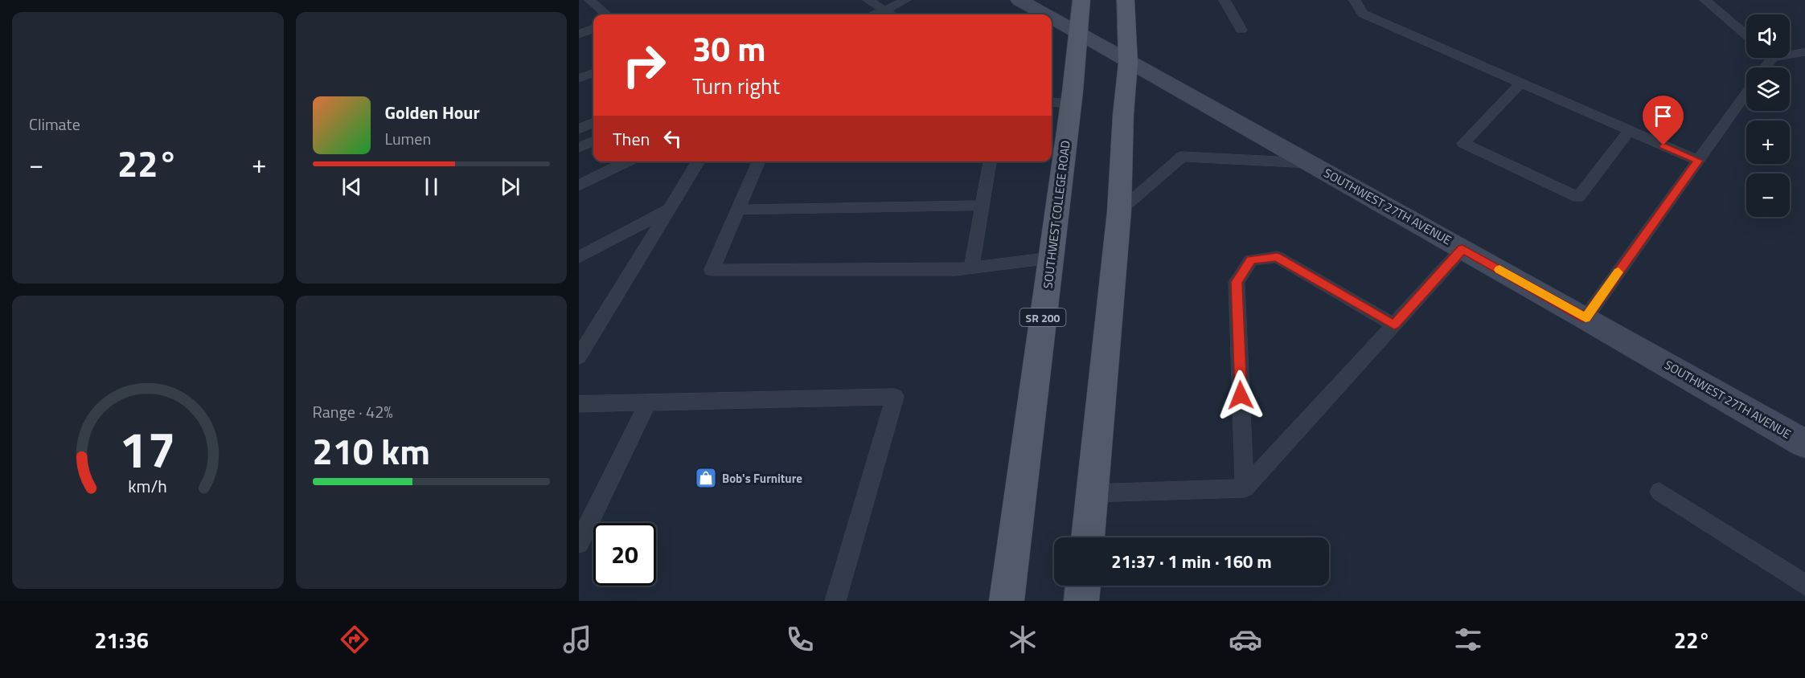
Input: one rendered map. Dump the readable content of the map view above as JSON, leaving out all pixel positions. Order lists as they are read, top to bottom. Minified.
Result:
{"streets":{"main road":["SOUTHWEST 27TH AVENUE","SOUTHWEST COLLEGE ROAD","SR 200"]},"crossings":[["SOUTHWEST 27TH AVENUE","SOUTHWEST COLLEGE ROAD"]],"places":{"shop":["Bob's Furniture"]},"page":{"tile":["Climate",["Range · 42%","210 km"]],"map_buttons":["+","−"],"turn":["30 m","Turn right"],"song":["Golden Hour","Lumen"],"then":"Then","heat":["−","22°","+"],"limit":"20","trip":"21:37 · 1 min · 160 m","tabs":["21:36","22°"],"gauge":["17","km/h"]}}
